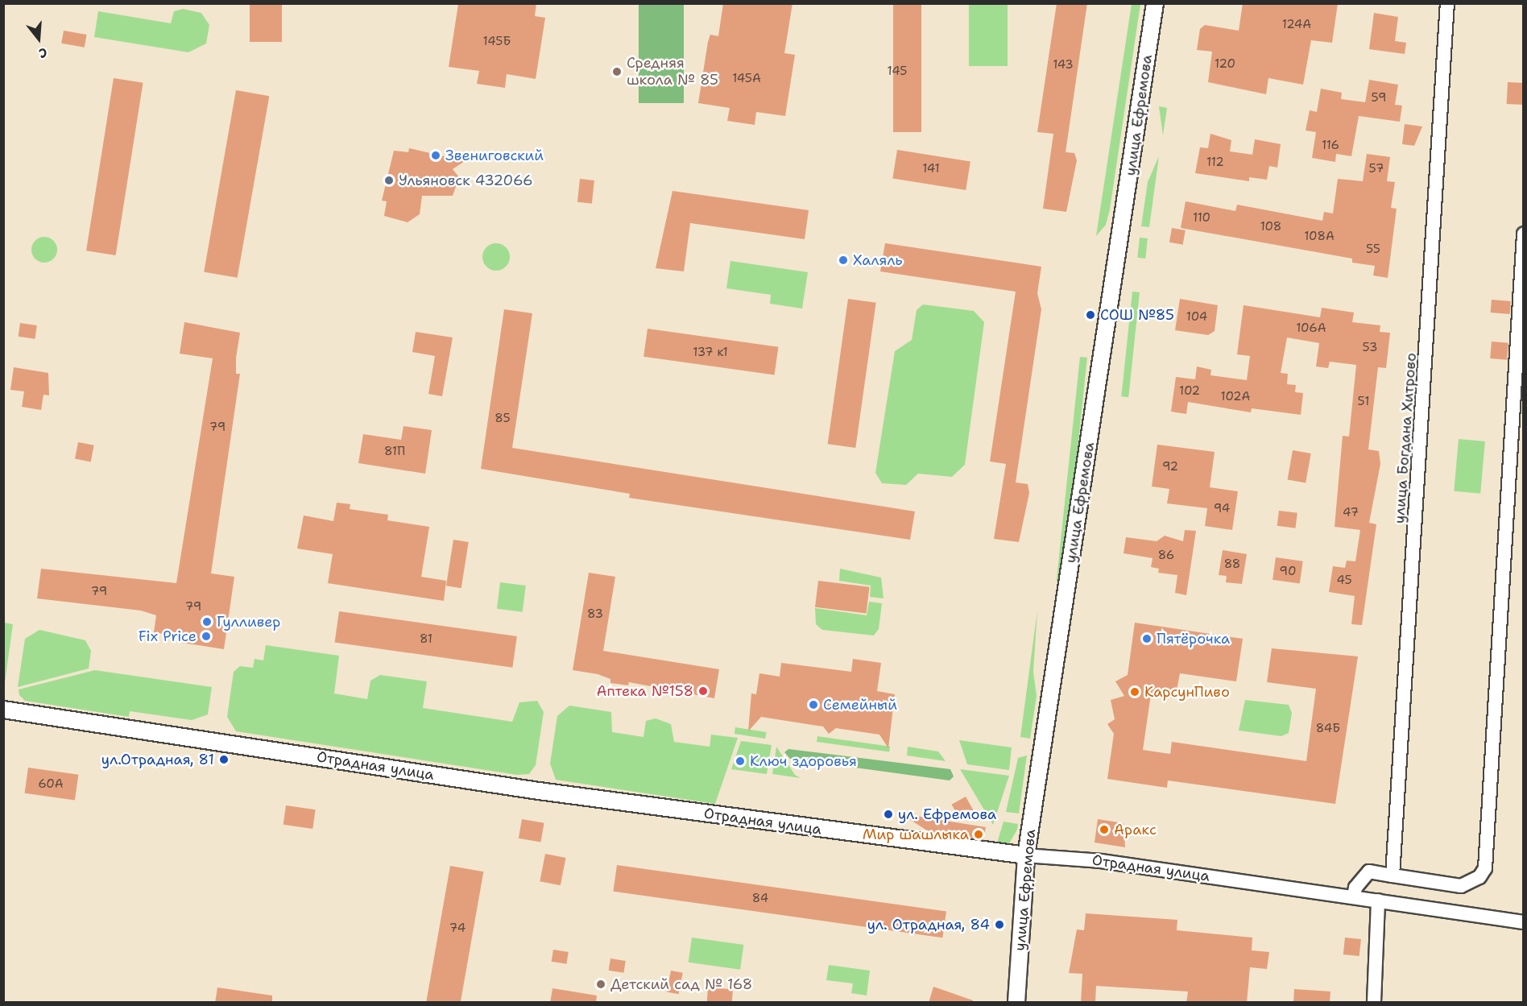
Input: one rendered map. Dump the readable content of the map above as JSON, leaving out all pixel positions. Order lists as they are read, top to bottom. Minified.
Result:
{"streets":{"street":["улица Ефремова","улица Богдана Хитрово","Отрадная улица"]},"crossings":[["улица Ефремова","Отрадная улица"]],"places":["Средняя школа № 85","Звениговский","Ульяновск 432066","Халяль","СОШ №85","Гулливер","Fix Price","Пятёрочка","Аптека №158","КарсунПиво","Семейный","ул.Отрадная, 81","Ключ здоровья","ул. Ефремова","Аракc","Мир шашлыка","ул. Отрадная, 84","Детский сад № 168"],"house_numbers":["124А","145Б","120","143","145","145А","59","116","112","141","57","110","108","108А","55","104","106А","53","137 к1","102","102А","51","85","79","81П","92","94","47","86","88","90","45","79","79","83","81","84Б","60А","84","74"],"north":"bottom"}
